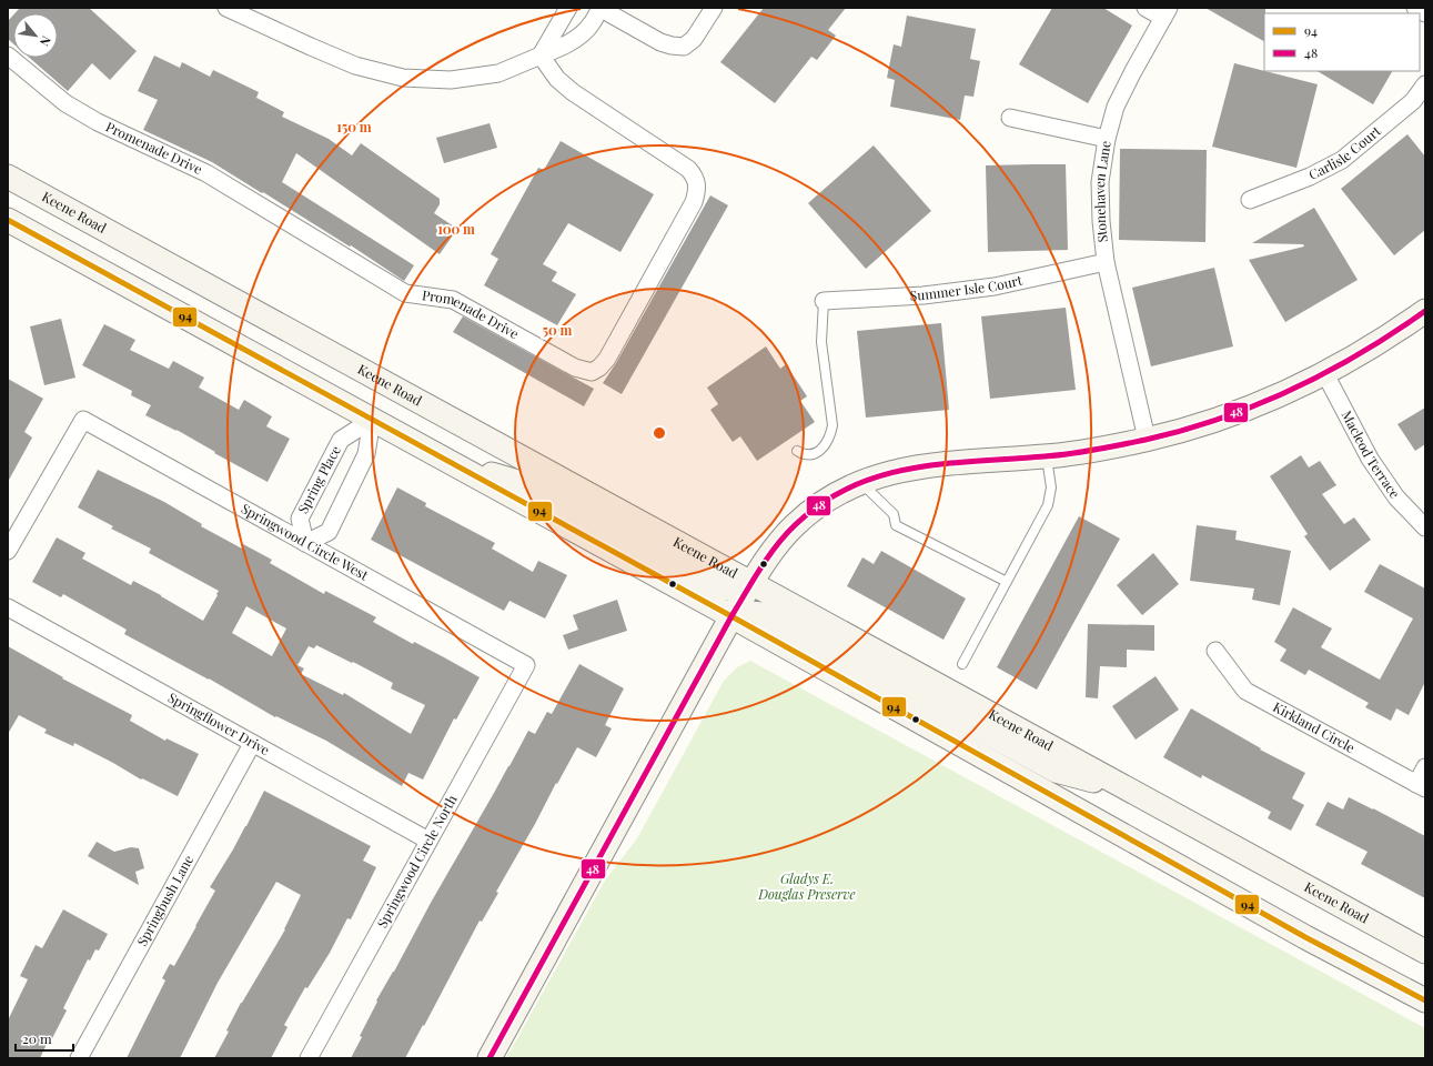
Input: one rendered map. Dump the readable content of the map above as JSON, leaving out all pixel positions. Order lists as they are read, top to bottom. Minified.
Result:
{"streets":{"main road":["Keene Road"],"street":["Promenade Drive","Carlisle Court","Stonehaven Lane","Summer Isle Court","Macleod Terrace","Spring Place","Springwood Circle West","Springflower Drive","Kirkland Circle","Springwood Circle North","Springbush Lane"]},"crossings":[["Stonehaven Lane","Summer Isle Court"],["Spring Place","Springwood Circle West"],["Springwood Circle West","Springwood Circle North"],["Springflower Drive","Springwood Circle North"],["Springflower Drive","Springbush Lane"]],"parks":["Gladys E. Douglas Preserve"],"lines":["transit line 94","transit line 48"],"legend":["94","48"],"scale_bar":"20 m","north":"bottom right","rings":["150 m","100 m","50 m"]}
